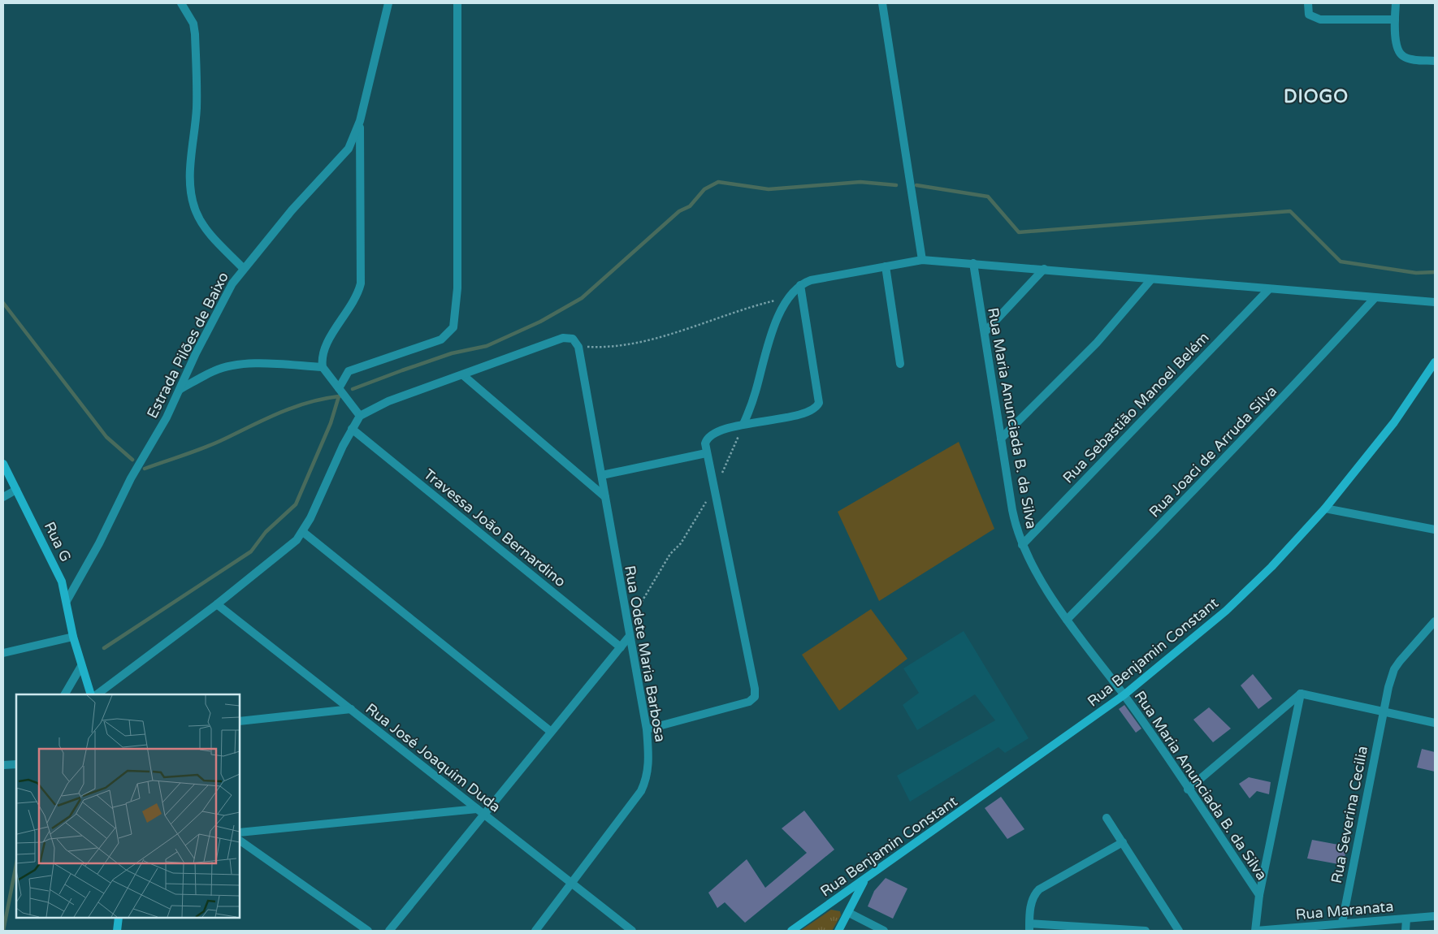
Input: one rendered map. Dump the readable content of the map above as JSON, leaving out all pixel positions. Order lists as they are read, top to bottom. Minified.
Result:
{"streets":{"main road":["Rua G","Rua Benjamin Constant"],"street":["Estrada Pilões de Baixo","Rua Sebastião Manoel Belém","Rua Maria Anunciada B. da Silva","Rua Joaci de Arruda Silva","Travessa João Bernardino","Rua Odete Maria Barbosa","Rua José Joaquim Duda","Rua Severina Cecilia","Rua Maranata"]},"crossings":[["Estrada Pilões de Baixo","Rua G"],["Rua Sebastião Manoel Belém","Rua Maria Anunciada B. da Silva"],["Rua Maria Anunciada B. da Silva","Rua Joaci de Arruda Silva"],["Rua Maria Anunciada B. da Silva","Rua Benjamin Constant"],["Rua Odete Maria Barbosa","Rua José Joaquim Duda"],["Rua Severina Cecilia","Rua Maranata"]],"districts":["DIOGO"]}
